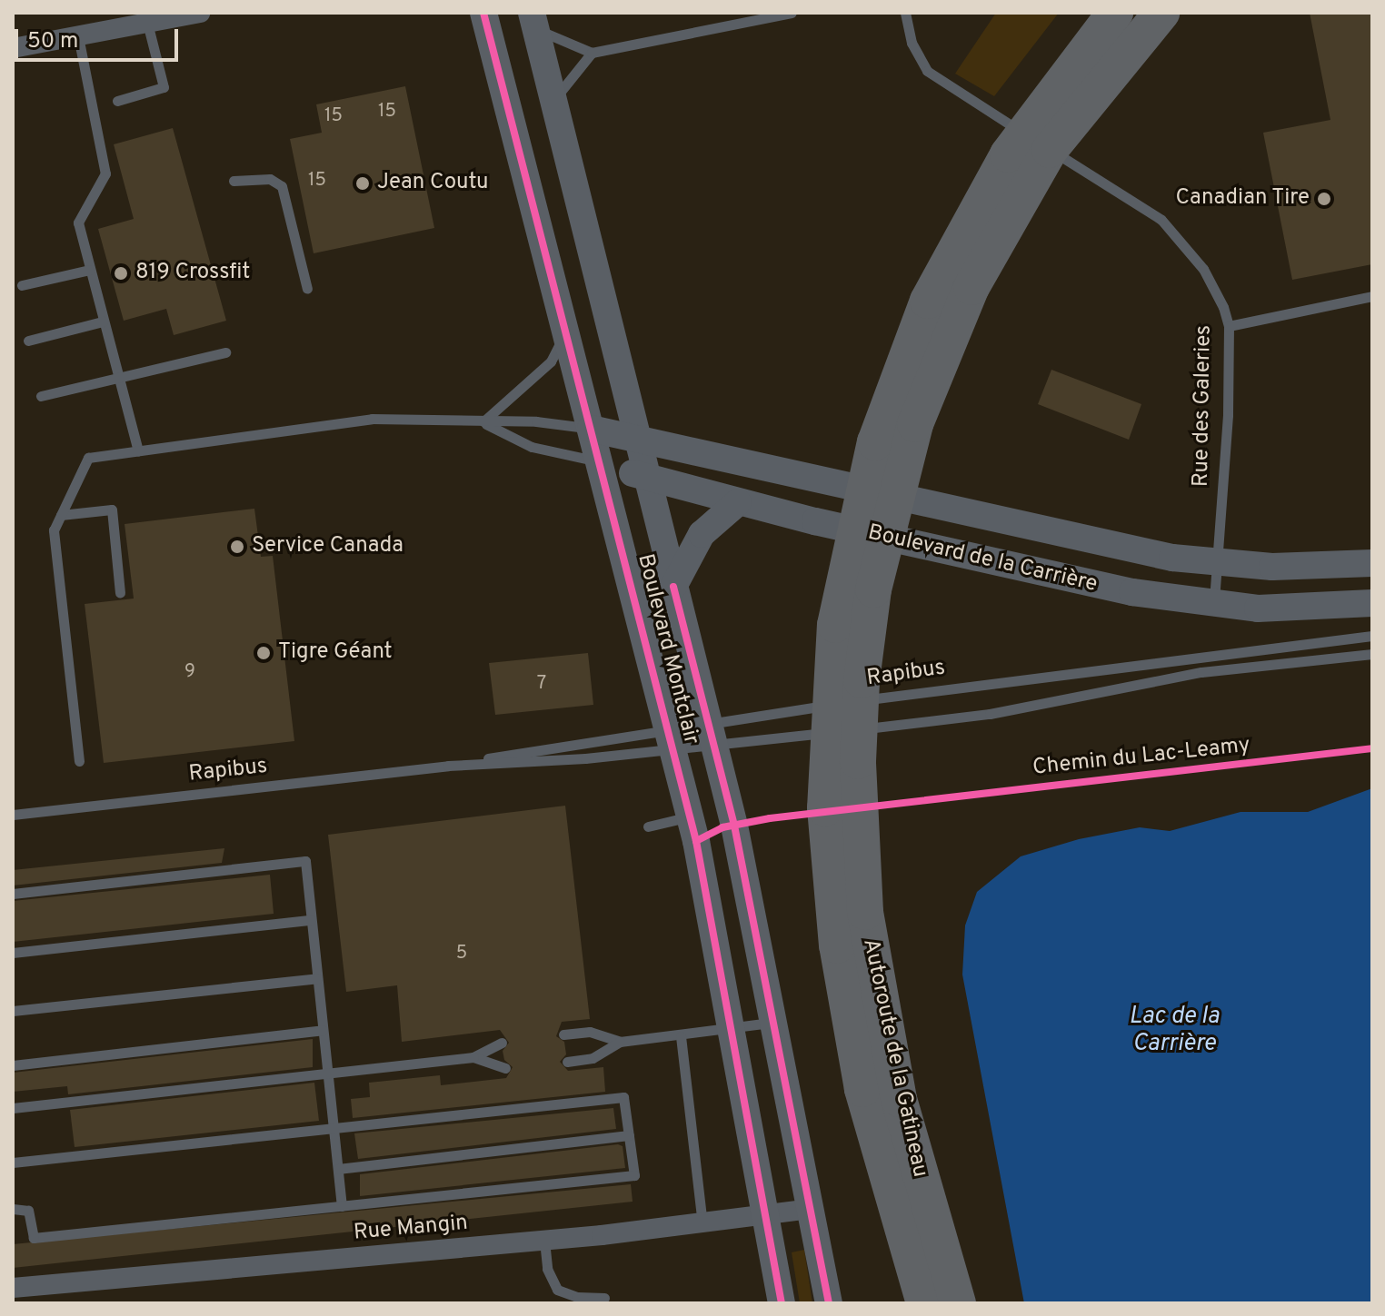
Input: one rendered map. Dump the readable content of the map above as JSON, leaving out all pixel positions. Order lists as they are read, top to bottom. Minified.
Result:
{"streets":{"highway":["Autoroute de la Gatineau"],"main road":["Boulevard de la Carrière","Boulevard Montclair"],"street":["Rue Mangin"],"lane":["Rue des Galeries","Rapibus"],"cycle path":["Chemin du Lac-Leamy"]},"crossings":[["Rue des Galeries","Boulevard de la Carrière"],["Boulevard de la Carrière","Boulevard Montclair"],["Boulevard Montclair","Rapibus"],["Boulevard Montclair","Rue Mangin"]],"water":["Lac de la Carrière"],"places":["Jean Coutu","Canadian Tire","819 Crossfit","Service Canada","Tigre Géant"],"house_numbers":["15","15","15","9","7","5"],"scale_bar":"50 m"}
